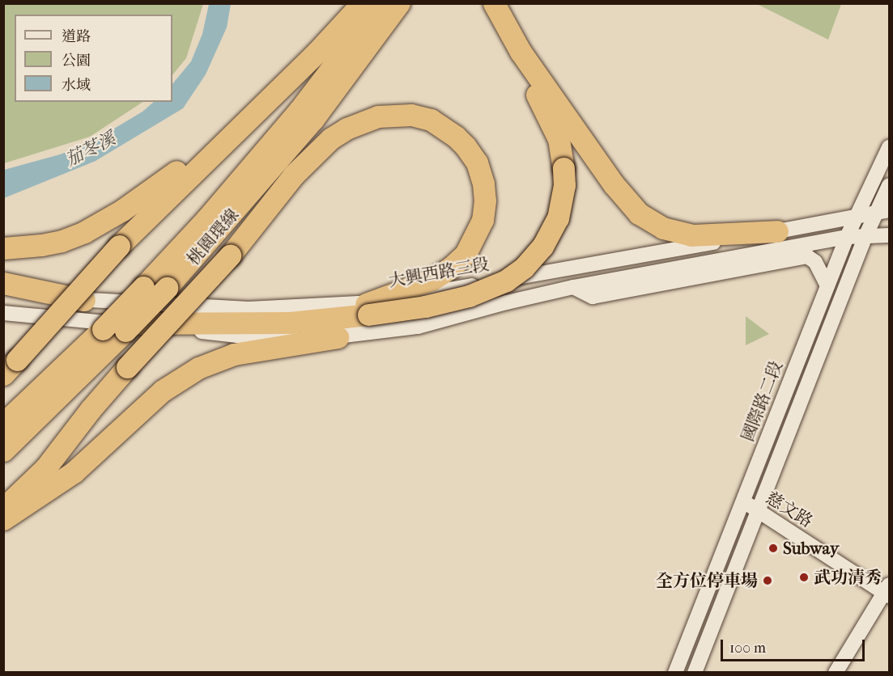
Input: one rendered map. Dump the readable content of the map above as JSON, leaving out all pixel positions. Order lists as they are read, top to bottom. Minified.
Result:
{"streets":{"highway":["桃園環線"],"street":["大興西路三段","國際路二段","慈文路"]},"crossings":[["大興西路三段","國際路二段"],["國際路二段","慈文路"]],"water":["茄苳溪"],"places":["Subway","武功清秀","全方位停車場"],"legend":["道路","公園","水域"],"scale_bar":"100 m"}
